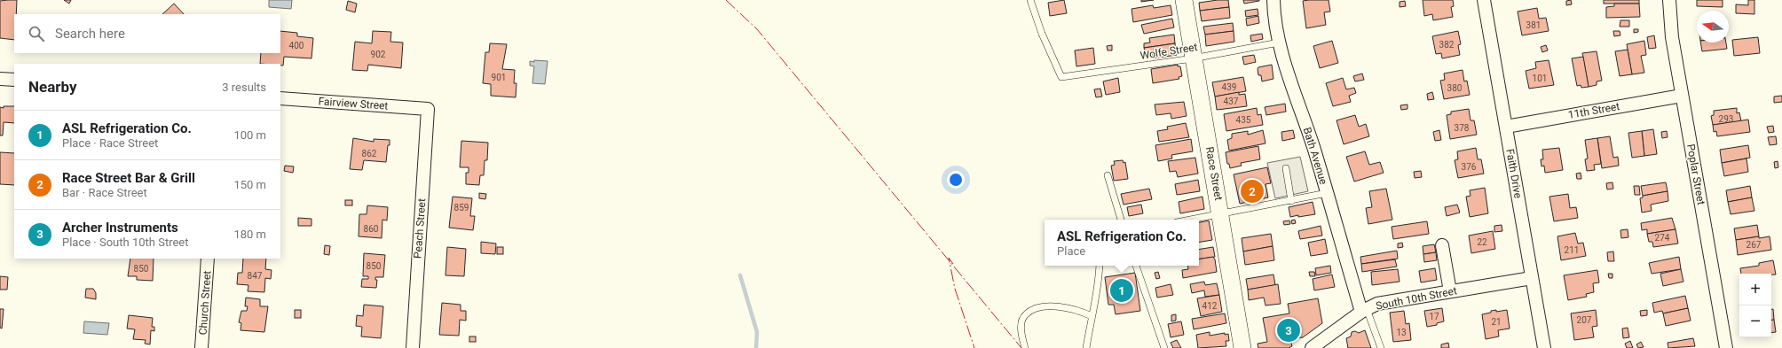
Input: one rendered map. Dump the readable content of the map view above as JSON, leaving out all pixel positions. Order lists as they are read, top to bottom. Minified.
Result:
{"streets":{"main road":["Race Street"],"street":["Fairview Street","11th Street","Bath Avenue","Faith Drive","Poplar Street","Peach Street","South 10th Street","Church Street"],"lane":["Wolfe Street"]},"crossings":[["Wolfe Street","Bath Avenue"],["Wolfe Street","Race Street"],["Fairview Street","Peach Street"],["11th Street","Faith Drive"],["11th Street","Poplar Street"],["Bath Avenue","South 10th Street"],["Faith Drive","South 10th Street"]],"house_numbers":["381","382","400","902","901","101","439","380","437","293","435","378","862","376","859","860","274","22","267","211","850","850","847","412","17","207","21","13"],"north":"left","page":{"search":"Search here","heading":["Nearby","3 results"],"list":[{"mark":"1","name":"ASL Refrigeration Co.","note":"Place · Race Street","value":"100 m"},{"mark":"2","name":"Race Street Bar & Grill","note":"Bar · Race Street","value":"150 m"},{"mark":"3","name":"Archer Instruments","note":"Place · South 10th Street","value":"180 m"}],"pins":["2","1","3"],"popup":["ASL Refrigeration Co.","Place"],"map_buttons":["+","−"]}}
